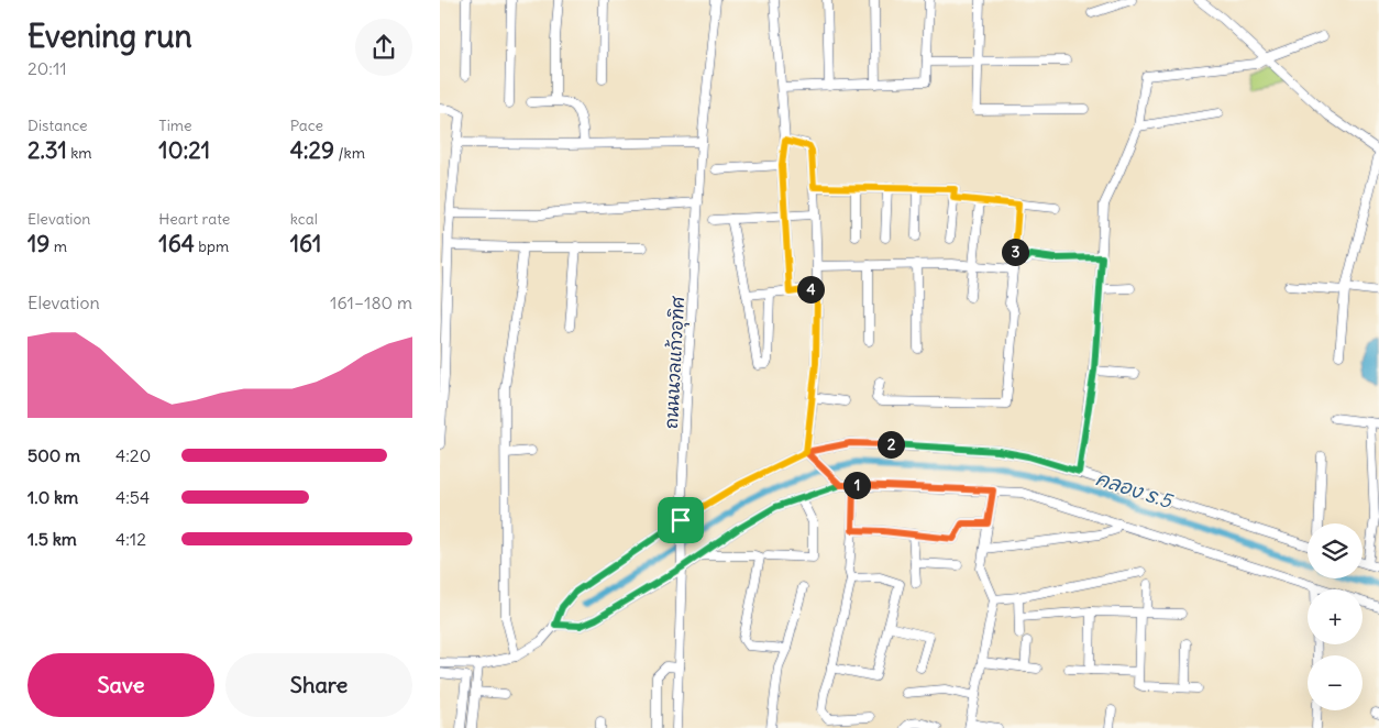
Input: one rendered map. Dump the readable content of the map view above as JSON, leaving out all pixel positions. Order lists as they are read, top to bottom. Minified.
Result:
{"streets":{"street":["ถนนนวลแก้วอุทิศ"]},"water":["คลอง ร.5"],"page":{"heading":["Evening run","20:11"],"stats":[["Distance","2.31 km"],["Time","10:21"],["Pace","4:29 /km"],["Elevation","19 m"],["Heart rate","164 bpm"],["kcal","161"]],"pins":["3","4","2","1"],"chart":["Elevation","161–180 m"],"list":[{"name":"500 m","note":"4:20"},{"name":"1.0 km","note":"4:54"},{"name":"1.5 km","note":"4:12"}],"map_buttons":["+","−"],"buttons":["Save","Share"]}}
